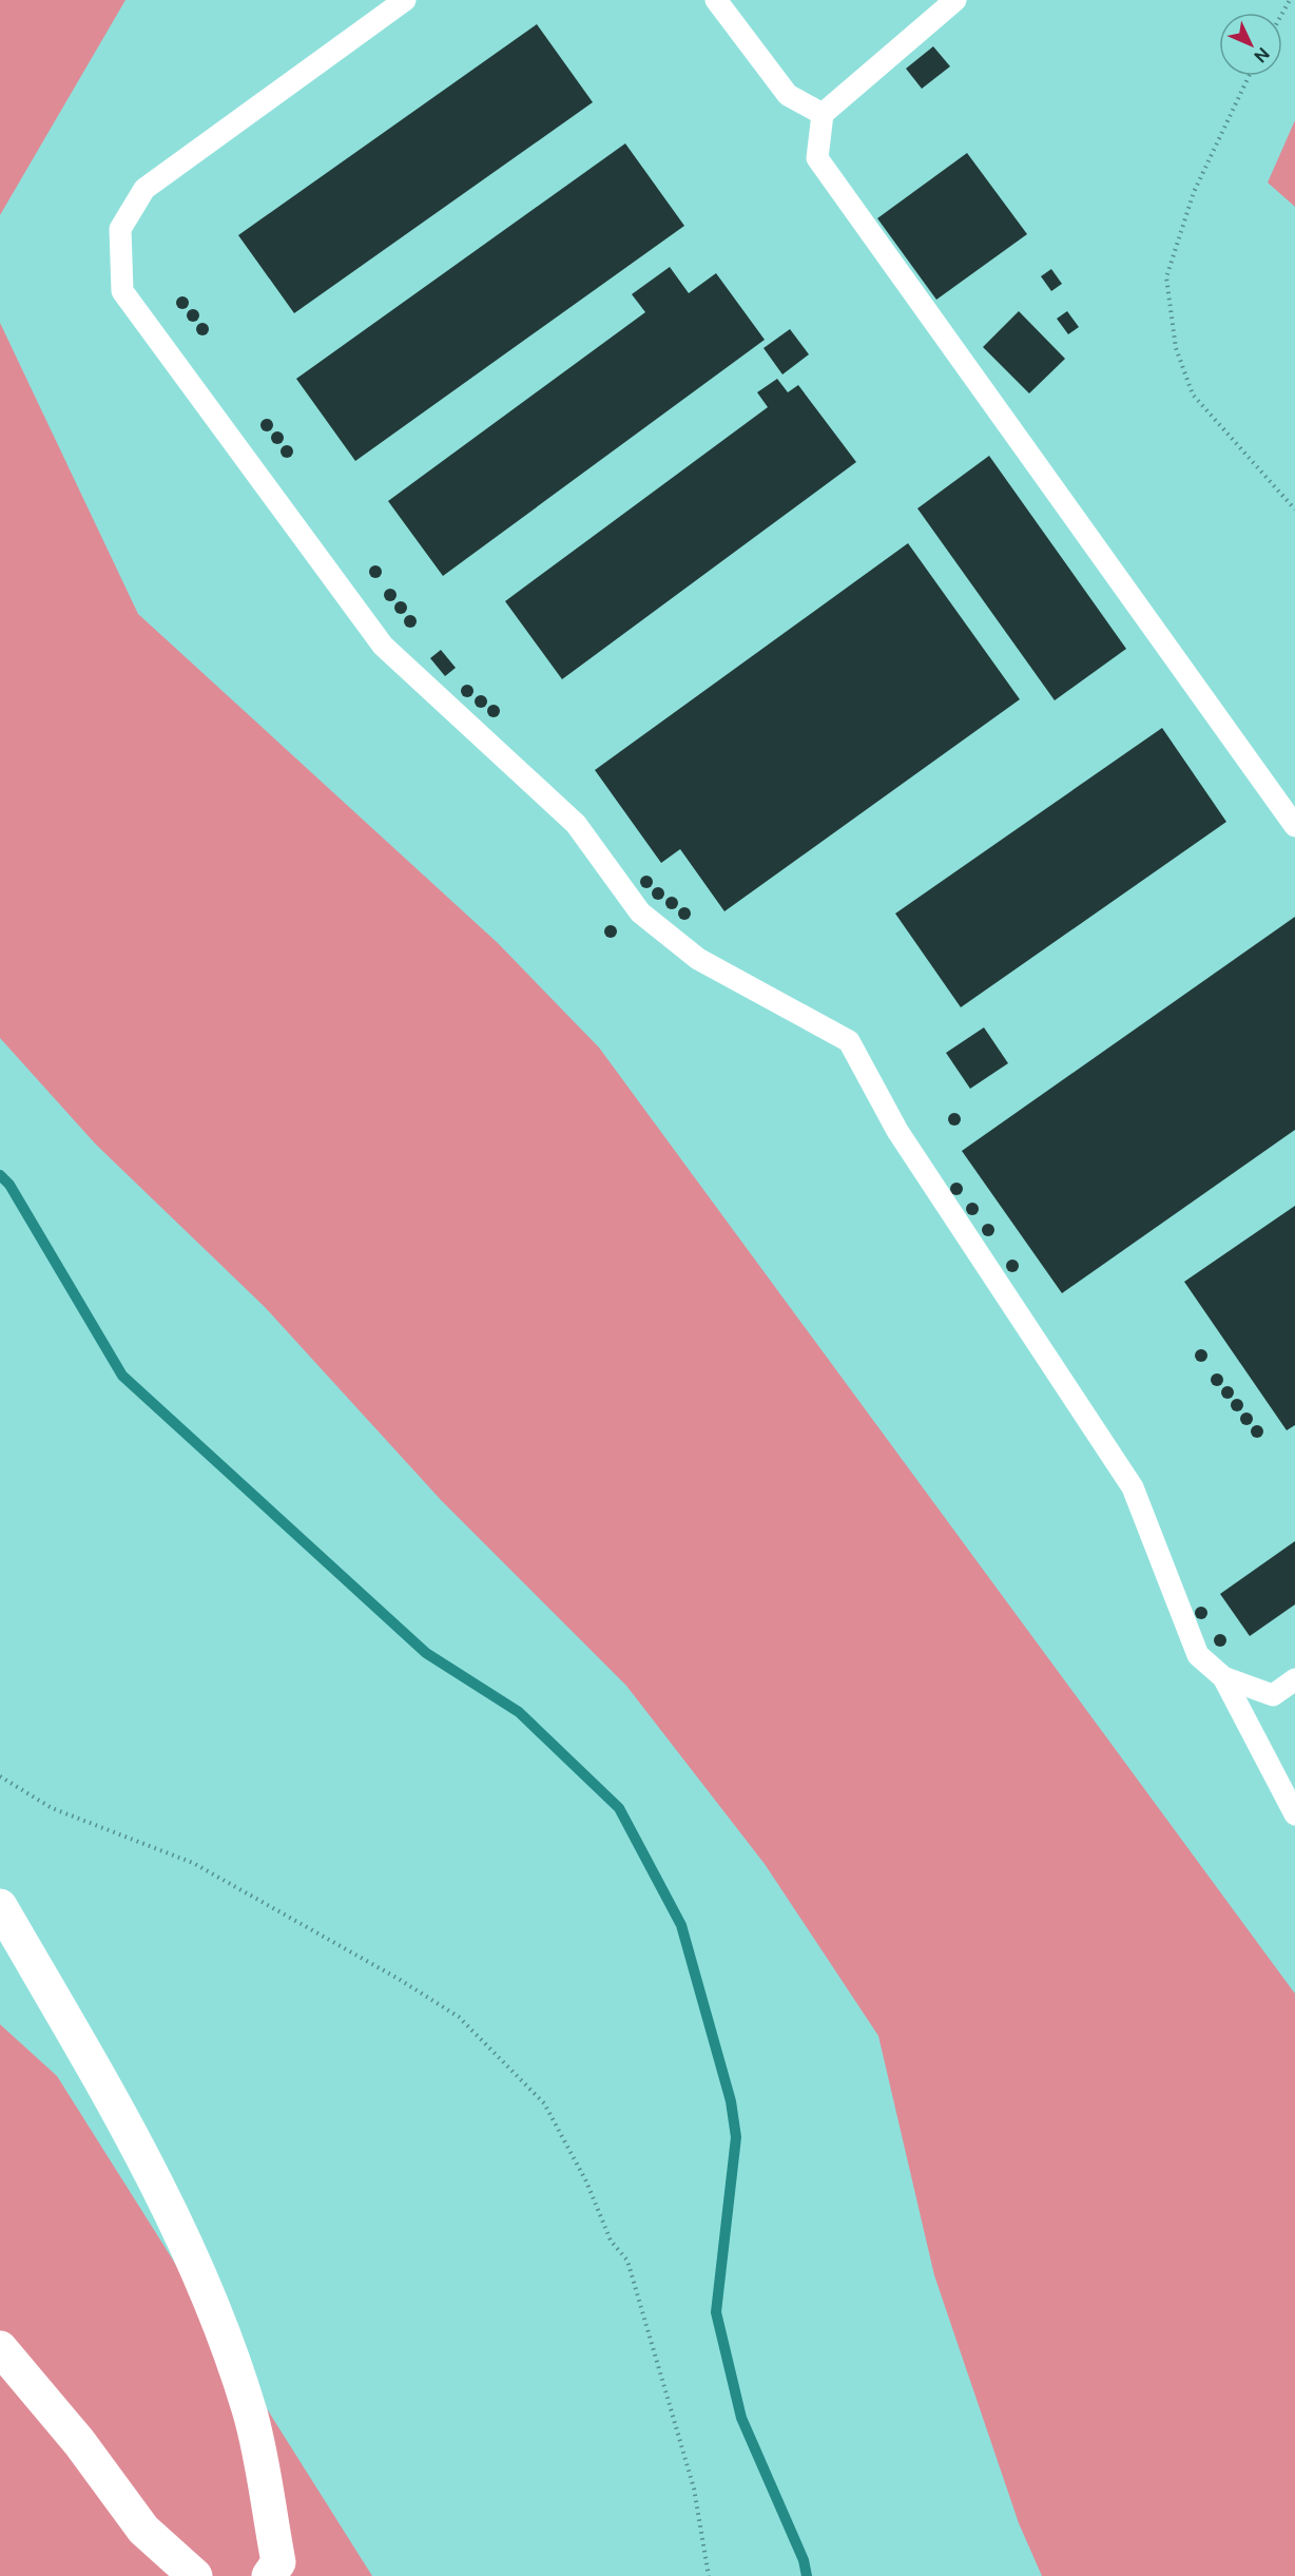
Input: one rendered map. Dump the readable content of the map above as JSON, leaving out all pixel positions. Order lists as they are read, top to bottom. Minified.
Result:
{"north":"bottom right"}
